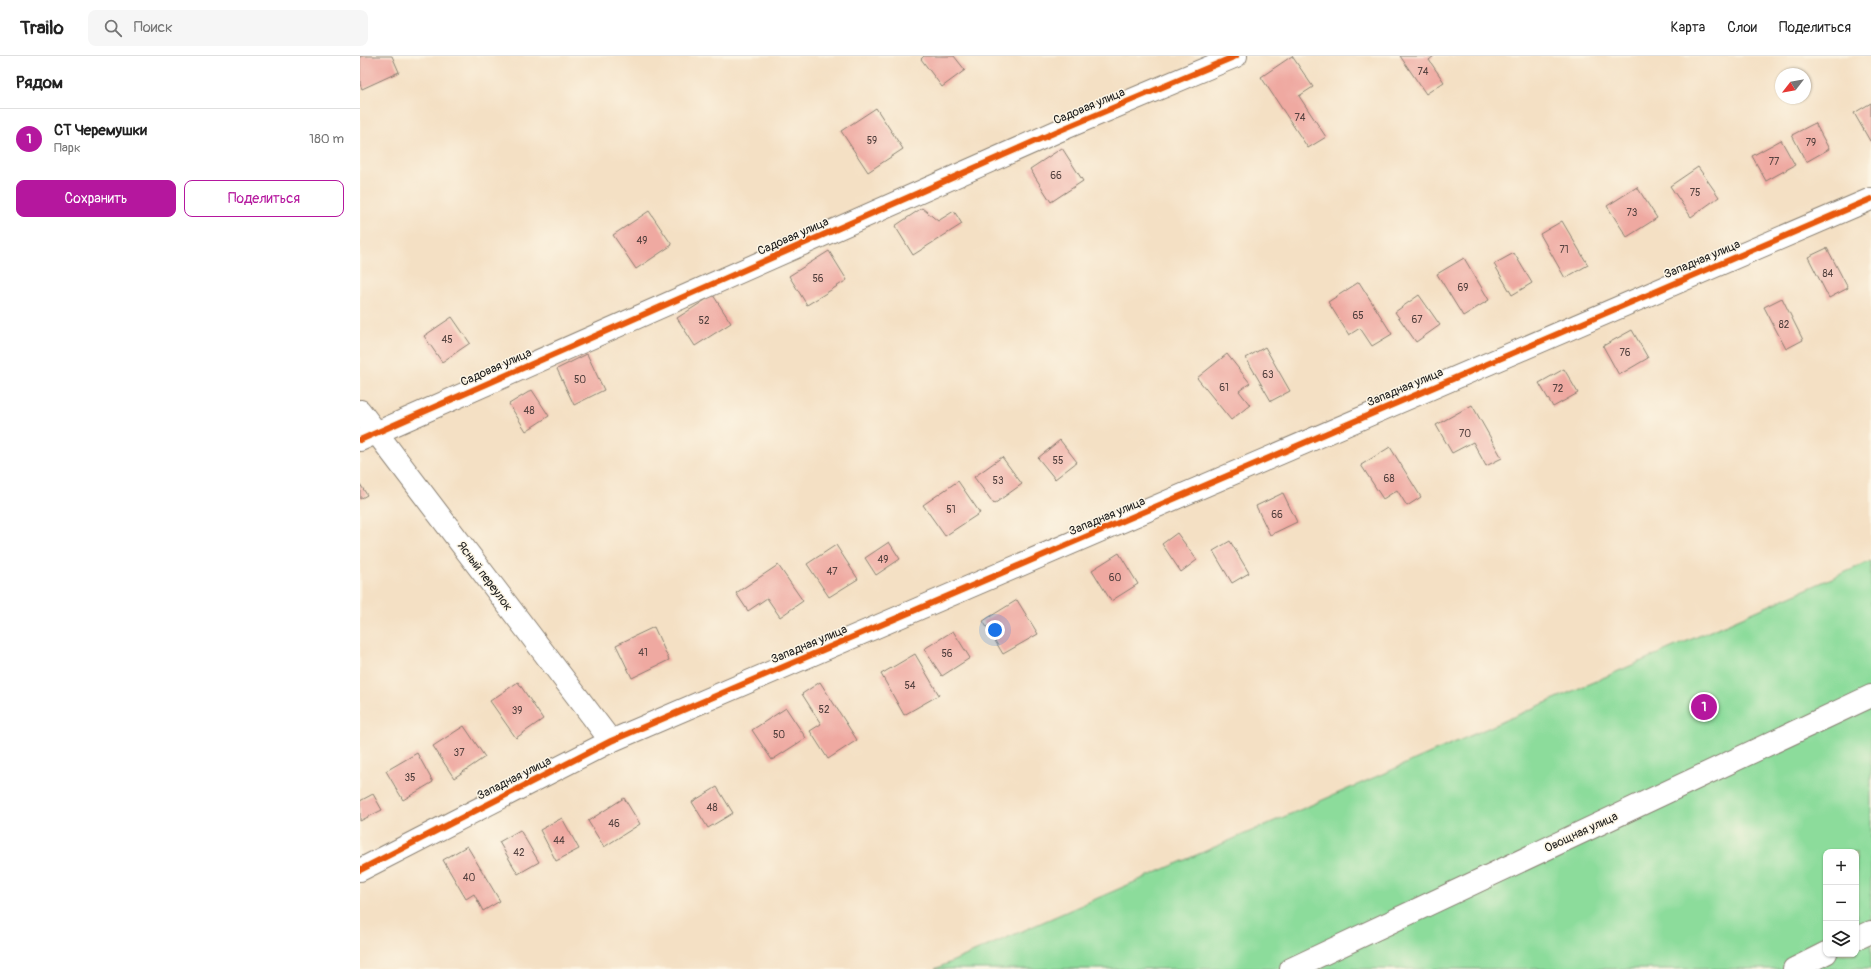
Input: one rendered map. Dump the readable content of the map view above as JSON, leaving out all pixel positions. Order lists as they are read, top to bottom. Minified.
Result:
{"streets":{"street":["Садовая улица","Западная улица","Ясный переулок","Овощная улица"]},"crossings":[["Садовая улица","Ясный переулок"],["Западная улица","Ясный переулок"]],"house_numbers":["74","74","59","79","77","66","75","73","49","71","84","56","69","65","67","52","82","45","76","63","50","61","72","48","70","55","68","53","51","66","49","47","60","41","56","54","52","39","50","37","35","48","46","44","42","40"],"north":"bottom left","page":{"header":"Trailo","search":"Поиск","nav":["Карта","Слои","Поделиться"],"heading":"Рядом","list":[{"mark":"1","name":"СТ Черемушки","note":"Парк","value":"180 m"}],"buttons":["Сохранить","Поделиться"],"pins":"1","map_buttons":["+","−"]}}
